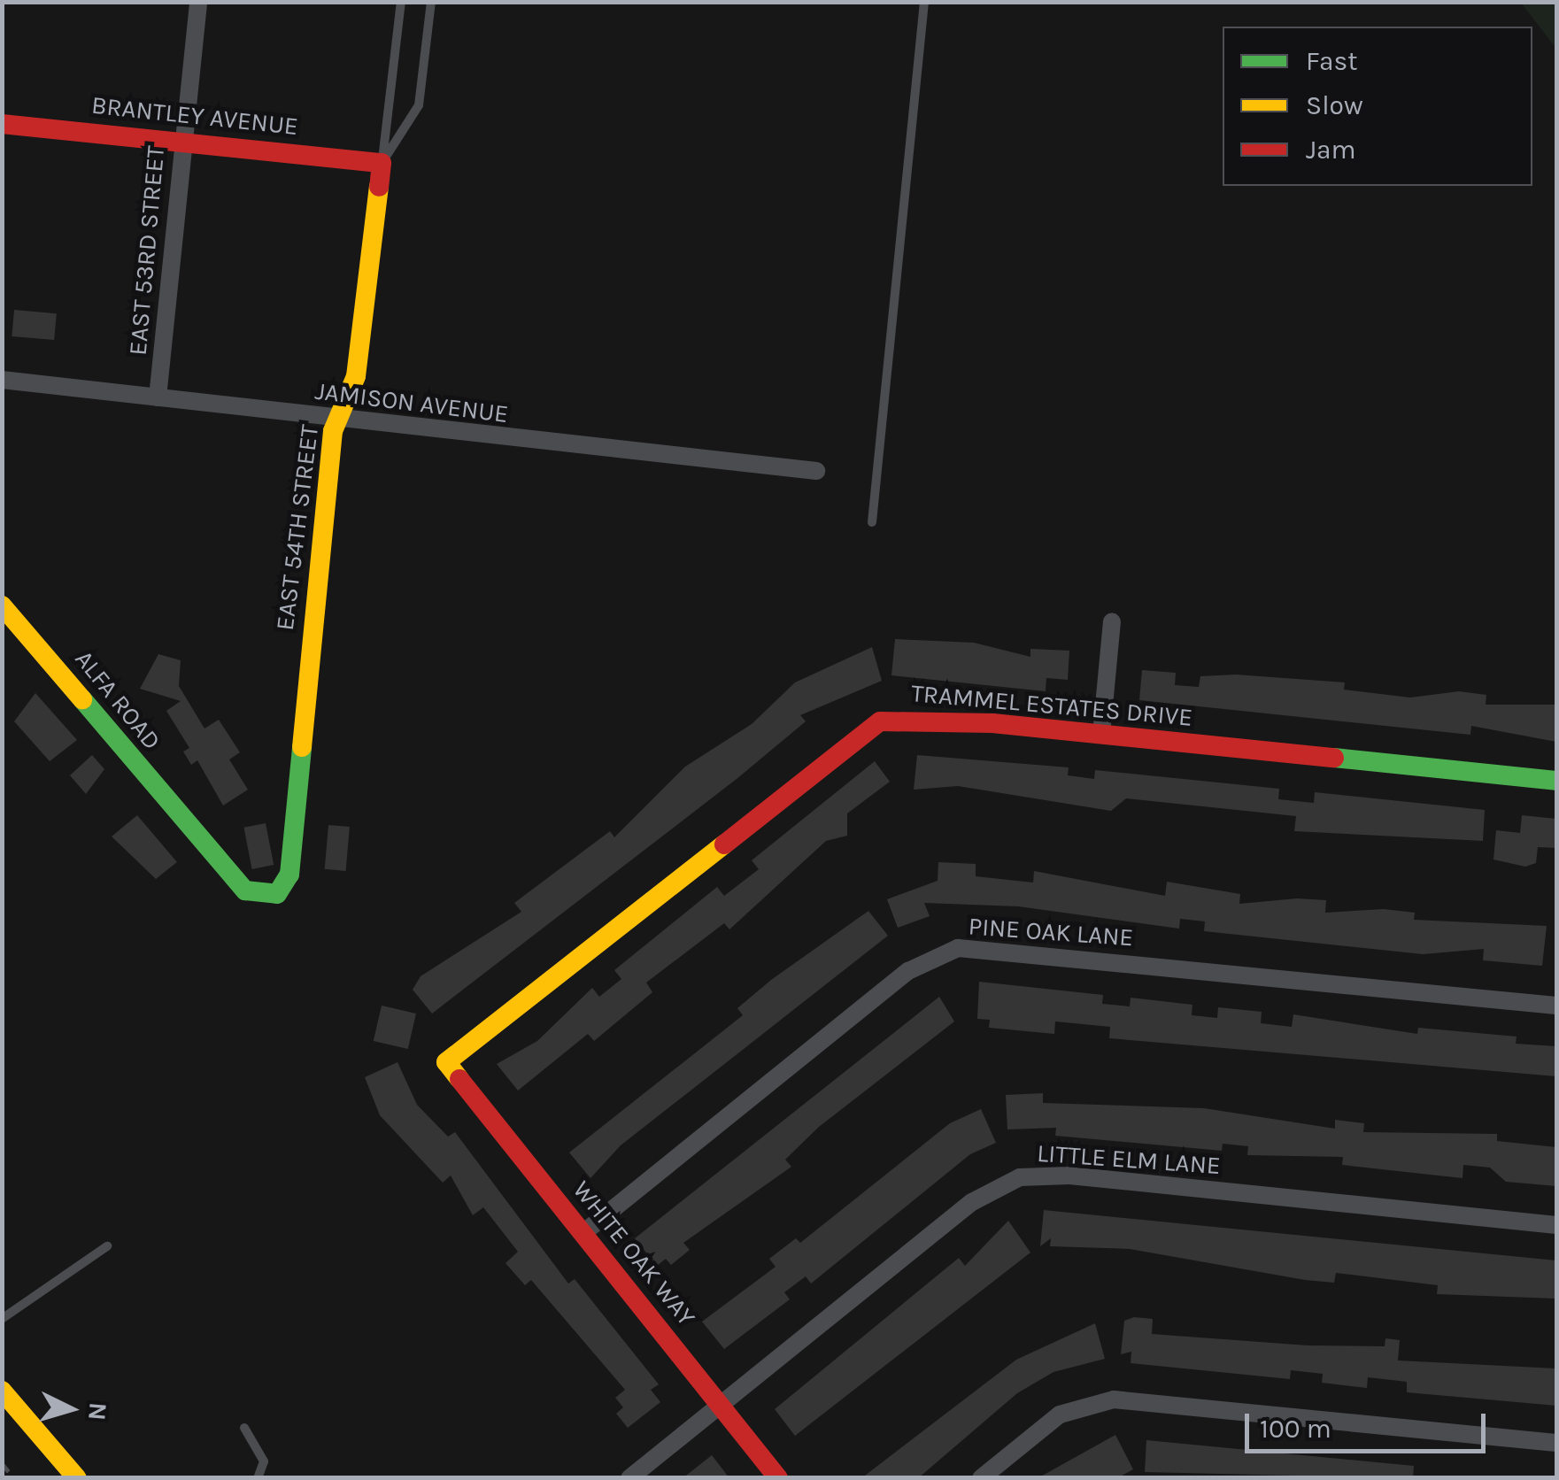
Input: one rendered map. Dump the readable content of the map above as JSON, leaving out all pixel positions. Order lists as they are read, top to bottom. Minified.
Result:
{"streets":{"street":["BRANTLEY AVENUE","EAST 53RD STREET","JAMISON AVENUE","EAST 54TH STREET","ALFA ROAD","TRAMMEL ESTATES DRIVE","PINE OAK LANE","LITTLE ELM LANE","WHITE OAK WAY"]},"crossings":[["BRANTLEY AVENUE","EAST 53RD STREET"],["BRANTLEY AVENUE","EAST 54TH STREET"],["EAST 53RD STREET","JAMISON AVENUE"],["JAMISON AVENUE","EAST 54TH STREET"],["EAST 54TH STREET","ALFA ROAD"],["TRAMMEL ESTATES DRIVE","WHITE OAK WAY"],["PINE OAK LANE","WHITE OAK WAY"],["LITTLE ELM LANE","WHITE OAK WAY"]],"legend":["Fast","Slow","Jam"],"scale_bar":"100 m","north":"right"}
